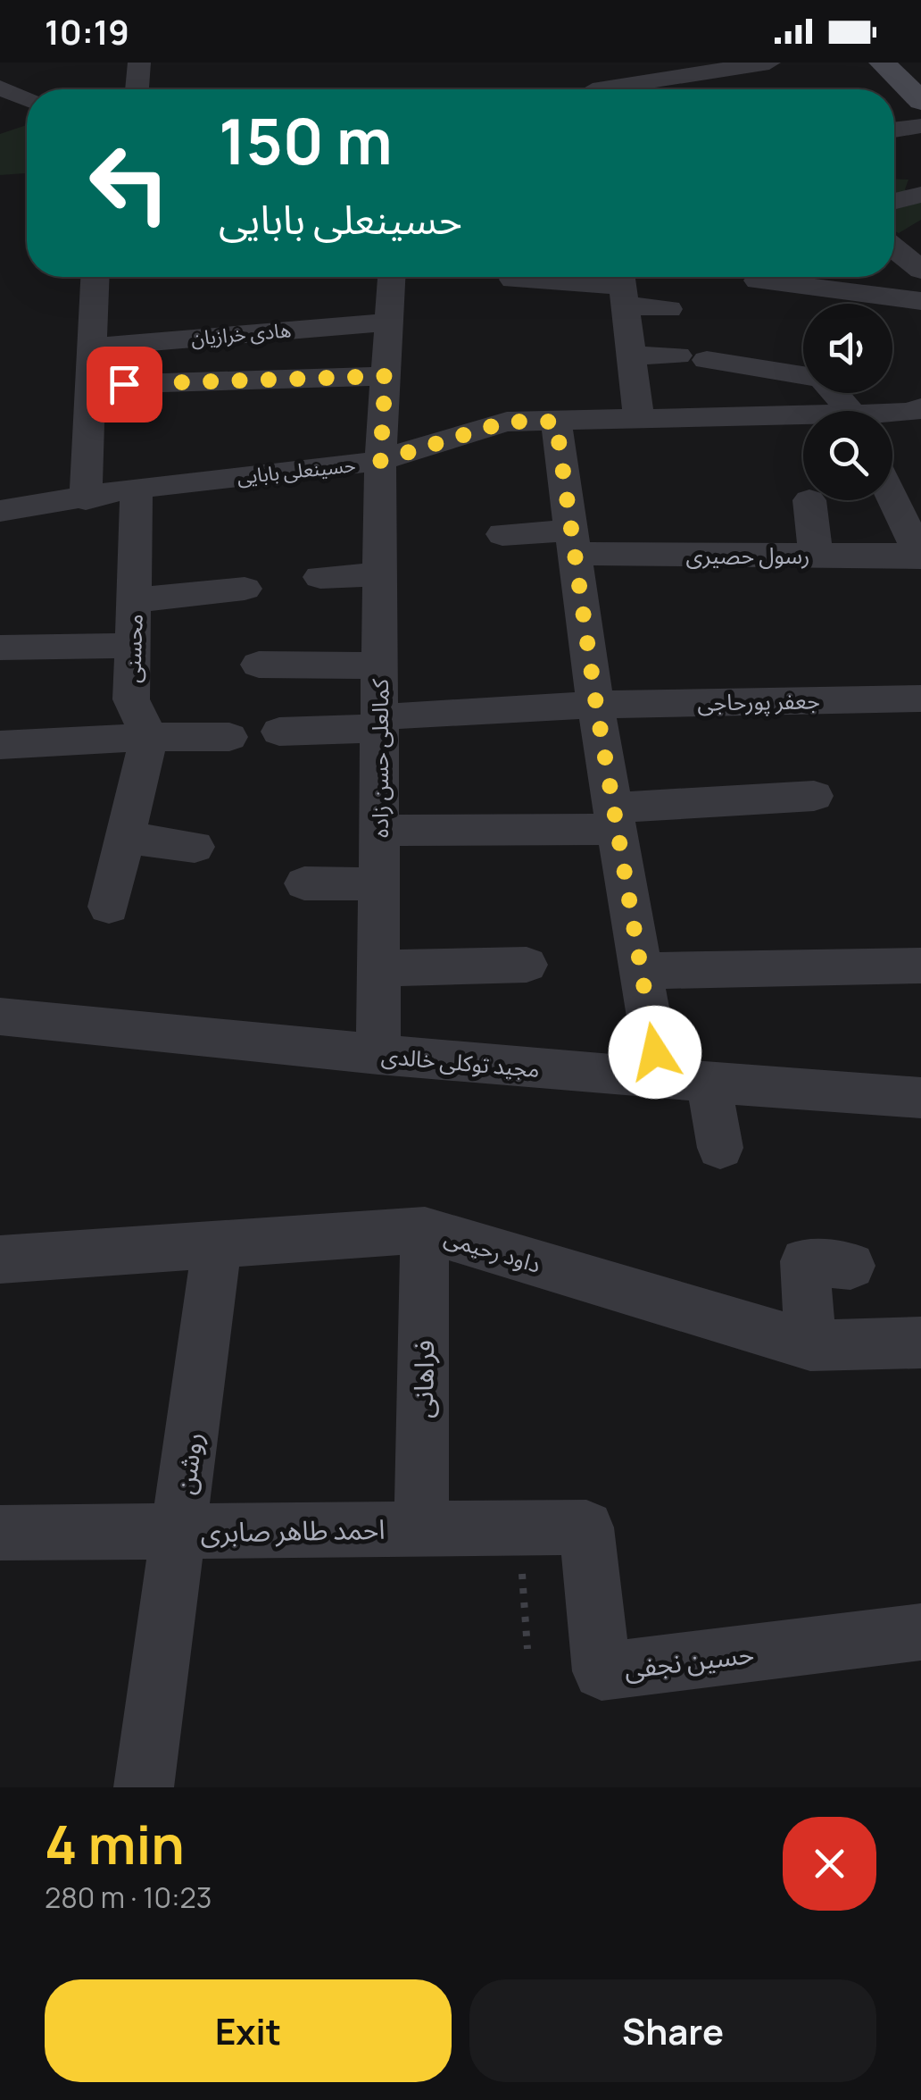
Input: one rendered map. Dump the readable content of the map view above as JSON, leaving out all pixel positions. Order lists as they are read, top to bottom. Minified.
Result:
{"streets":{"street":["هادی خرازیان","حسینعلی بابایی","رسول حصیری","محسنی","جعفر پورحاجی","کمالعلی حسن زاده","مجید توکلی خالدی","داود رحیمی","فراهانی","روشن","احمد طاهر صابری","حسین نجفی"]},"crossings":[["هادی خرازیان","کمالعلی حسن زاده"],["حسینعلی بابایی","محسنی"],["حسینعلی بابایی","کمالعلی حسن زاده"],["جعفر پورحاجی","کمالعلی حسن زاده"],["کمالعلی حسن زاده","مجید توکلی خالدی"],["داود رحیمی","فراهانی"],["داود رحیمی","روشن"],["فراهانی","احمد طاهر صابری"],["روشن","احمد طاهر صابری"],["احمد طاهر صابری","حسین نجفی"]],"page":{"status":"10:19","turn":["150 m","حسینعلی بابایی"],"heading":["4 min","280 m · 10:23"],"buttons":["Exit","Share"]}}
